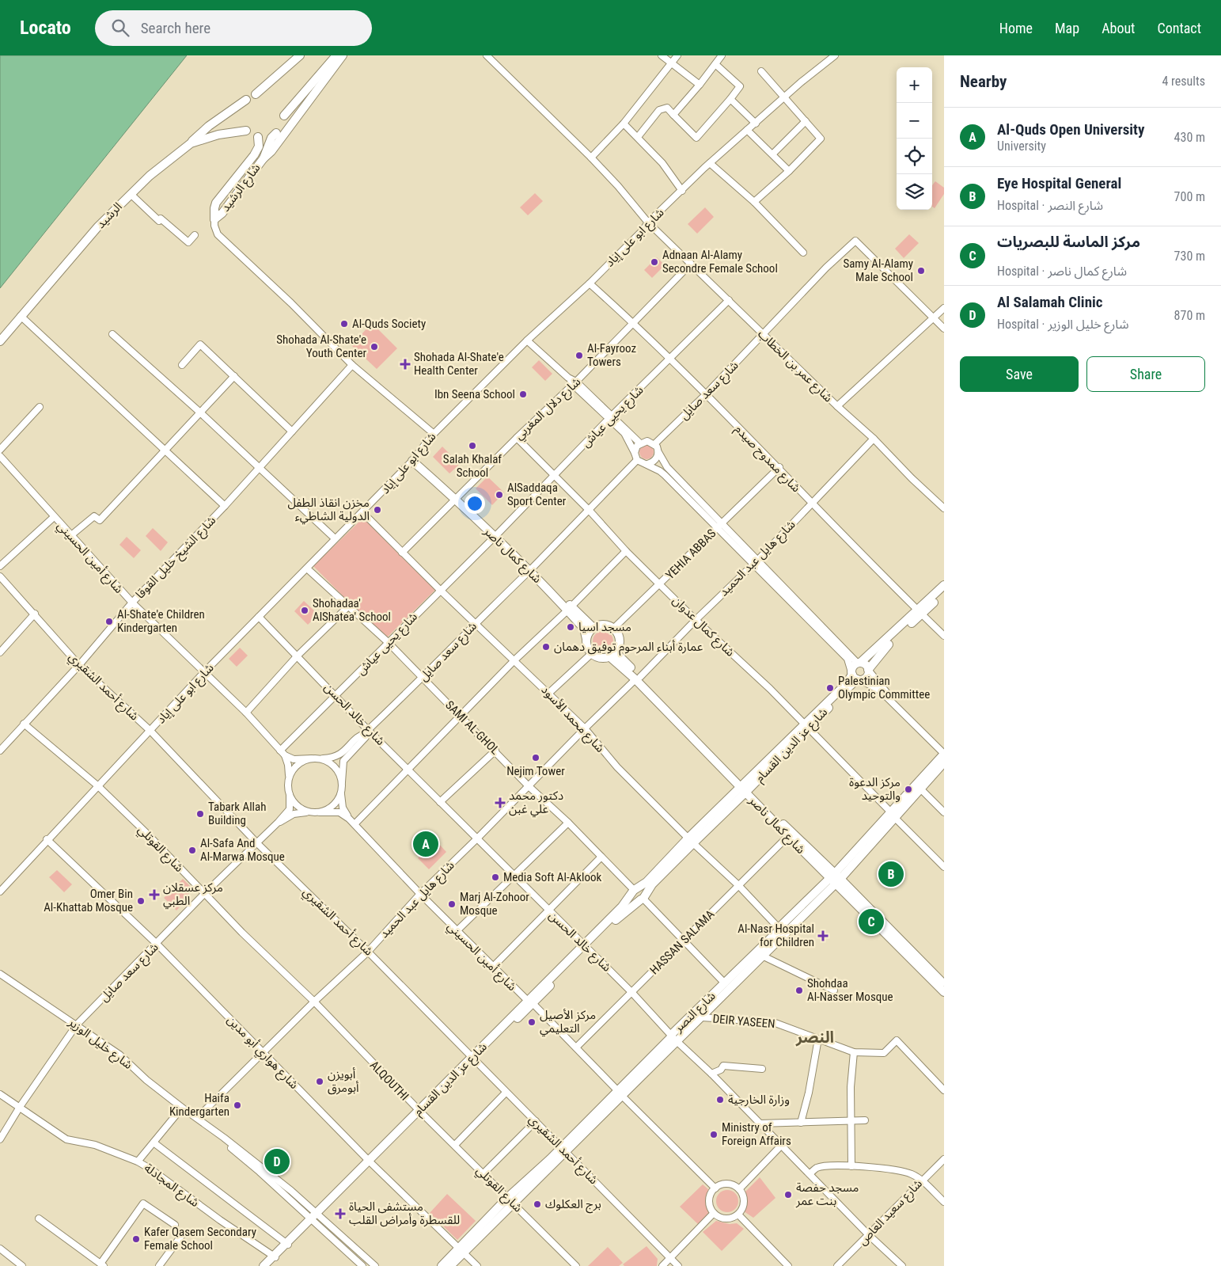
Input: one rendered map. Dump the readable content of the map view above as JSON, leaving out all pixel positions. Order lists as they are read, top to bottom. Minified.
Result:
{"streets":{"main road":["شارع الرشيد","الرشيد","شارع كمال ناصر","شارع عز الدين القسام","شارع النصر"],"street":["شارع ابو على إياد","شارع عمر بن الخطاب","شارع سعد صايل","شارع دلال المغربي","شارع يحيى عياش","شارع ممدوح صيدم","YEHIA ABBAS","شارع أمين الحسيني","شارع الشيخ خليل القوقا","شارع هايل عبد الحميد","شارع كمال عدوان","شارع أحمد الشقيري","شارع خالد الحسن","شارع محمد الأسود","SAMI AL-GHOL","شارع القوتلي","HASSAN SALAMA","DEIR YASEEN","شارع خليل الوزير","شارع هواري أبو مدين","ALQOUTHI","شارع المجادلة","شارع سعيد العاص"]},"crossings":[["شارع ابو على إياد","شارع عمر بن الخطاب"],["شارع ابو على إياد","شارع ممدوح صيدم"],["شارع ابو على إياد","شارع كمال ناصر"],["شارع ابو على إياد","شارع أمين الحسيني"],["شارع ابو على إياد","شارع أحمد الشقيري"],["شارع ابو على إياد","شارع خالد الحسن"],["شارع ابو على إياد","شارع محمد الأسود"],["شارع ابو على إياد","SAMI AL-GHOL"],["شارع ابو على إياد","شارع القوتلي"],["شارع ابو على إياد","شارع هواري أبو مدين"],["شارع عمر بن الخطاب","شارع سعد صايل"],["شارع عمر بن الخطاب","شارع دلال المغربي"],["شارع عمر بن الخطاب","شارع يحيى عياش"],["شارع عمر بن الخطاب","شارع هايل عبد الحميد"],["شارع سعد صايل","شارع ممدوح صيدم"],["شارع سعد صايل","شارع كمال ناصر"],["شارع سعد صايل","شارع أمين الحسيني"],["شارع سعد صايل","شارع كمال عدوان"],["شارع سعد صايل","شارع أحمد الشقيري"],["شارع سعد صايل","شارع خالد الحسن"],["شارع سعد صايل","شارع محمد الأسود"],["شارع سعد صايل","SAMI AL-GHOL"],["شارع سعد صايل","شارع القوتلي"],["شارع سعد صايل","شارع خليل الوزير"],["شارع سعد صايل","شارع هواري أبو مدين"],["شارع سعد صايل","شارع المجادلة"],["شارع دلال المغربي","شارع ممدوح صيدم"],["شارع دلال المغربي","شارع كمال ناصر"],["شارع دلال المغربي","شارع كمال عدوان"],["شارع دلال المغربي","شارع محمد الأسود"],["شارع يحيى عياش","شارع ممدوح صيدم"],["شارع يحيى عياش","شارع كمال ناصر"],["شارع يحيى عياش","شارع أمين الحسيني"],["شارع يحيى عياش","شارع كمال عدوان"],["شارع يحيى عياش","شارع خالد الحسن"],["شارع يحيى عياش","شارع محمد الأسود"],["شارع يحيى عياش","SAMI AL-GHOL"],["شارع ممدوح صيدم","YEHIA ABBAS"],["شارع ممدوح صيدم","شارع هايل عبد الحميد"],["شارع ممدوح صيدم","شارع عز الدين القسام"],["YEHIA ABBAS","شارع كمال ناصر"],["YEHIA ABBAS","شارع كمال عدوان"],["شارع كمال ناصر","شارع هايل عبد الحميد"],["شارع كمال ناصر","شارع عز الدين القسام"],["شارع كمال ناصر","HASSAN SALAMA"],["شارع كمال ناصر","شارع النصر"],["شارع أمين الحسيني","شارع الشيخ خليل القوقا"],["شارع أمين الحسيني","شارع هايل عبد الحميد"],["شارع أمين الحسيني","شارع عز الدين القسام"],["شارع أمين الحسيني","HASSAN SALAMA"],["شارع أمين الحسيني","شارع النصر"],["شارع الشيخ خليل القوقا","شارع أحمد الشقيري"],["شارع الشيخ خليل القوقا","شارع القوتلي"],["شارع هايل عبد الحميد","شارع كمال عدوان"],["شارع هايل عبد الحميد","شارع أحمد الشقيري"],["شارع هايل عبد الحميد","شارع خالد الحسن"],["شارع هايل عبد الحميد","شارع محمد الأسود"],["شارع هايل عبد الحميد","SAMI AL-GHOL"],["شارع هايل عبد الحميد","شارع القوتلي"],["شارع هايل عبد الحميد","شارع خليل الوزير"],["شارع هايل عبد الحميد","شارع هواري أبو مدين"],["شارع كمال عدوان","شارع عز الدين القسام"],["شارع كمال عدوان","شارع النصر"],["شارع أحمد الشقيري","شارع عز الدين القسام"],["شارع أحمد الشقيري","شارع النصر"],["شارع خالد الحسن","شارع عز الدين القسام"],["شارع خالد الحسن","HASSAN SALAMA"],["شارع خالد الحسن","شارع النصر"],["شارع خالد الحسن","شارع سعيد العاص"],["شارع محمد الأسود","شارع عز الدين القسام"],["شارع محمد الأسود","HASSAN SALAMA"],["شارع محمد الأسود","شارع النصر"],["SAMI AL-GHOL","شارع عز الدين القسام"],["شارع عز الدين القسام","شارع القوتلي"],["شارع عز الدين القسام","شارع خليل الوزير"],["شارع عز الدين القسام","شارع هواري أبو مدين"],["شارع عز الدين القسام","ALQOUTHI"],["شارع عز الدين القسام","شارع المجادلة"],["شارع القوتلي","شارع النصر"],["شارع القوتلي","ALQOUTHI"],["شارع النصر","DEIR YASEEN"],["شارع النصر","شارع هواري أبو مدين"]],"districts":["النصر"],"places":{"other":["Adnaan Al-Alamy Secondre Female School","Samy Al-Alamy Male School","Al-Quds Society","Shohada Al-Shate'e Youth Center","Al-Fayrooz Towers","Ibn Seena School","Salah Khalaf School","AlSaddaqa Sport Center","مخزن انقاذ الطفل الدولية الشاطيء","Shohadaa' AlShatea' School","Al-Shate'e Children Kindergarten","مسجد اسيا","عمارة أبناء المرحوم توفيق دهمان","Palestinian Olympic Committee","Nejim Tower","مركز الدعوة والتوحيد","Tabark Allah Building","Al-Safa And Al-Marwa Mosque","Media Soft Al-Aklook","Omer Bin Al-Khattab Mosque","Marj Al-Zohoor Mosque","Shohdaa Al-Nasser Mosque","مركز الأصيل التعليمي","أبويزن أبومرق","وزارة الخارجية","Haifa Kindergarten","Ministry of Foreign Affairs","مسجد حفصة بنت عمر","برج العكلوك","Kafer Qasem Secondary Female School"],"health":["Shohada Al-Shate'e Health Center","دكتور محمد علي غبن","مركز عسقلان الطبي","Al-Nasr Hospital for Children","مستشفى الحياة للقسطرة وأمراض القلب"]},"page":{"header":"Locato","search":"Search here","nav":["Home","Map","About","Contact"],"heading":["Nearby","4 results"],"map_buttons":["+","−"],"list":[{"mark":"A","name":"Al-Quds Open University","note":"University","value":"430 m"},{"mark":"B","name":"Eye Hospital General","note":"Hospital · شارع النصر","value":"700 m"},{"mark":"C","name":"مركز الماسة للبصريات","note":"Hospital · شارع كمال ناصر","value":"730 m"},{"mark":"D","name":"Al Salamah Clinic","note":"Hospital · شارع خليل الوزير","value":"870 m"}],"buttons":["Save","Share"],"pins":["A","B","C","D"]}}
